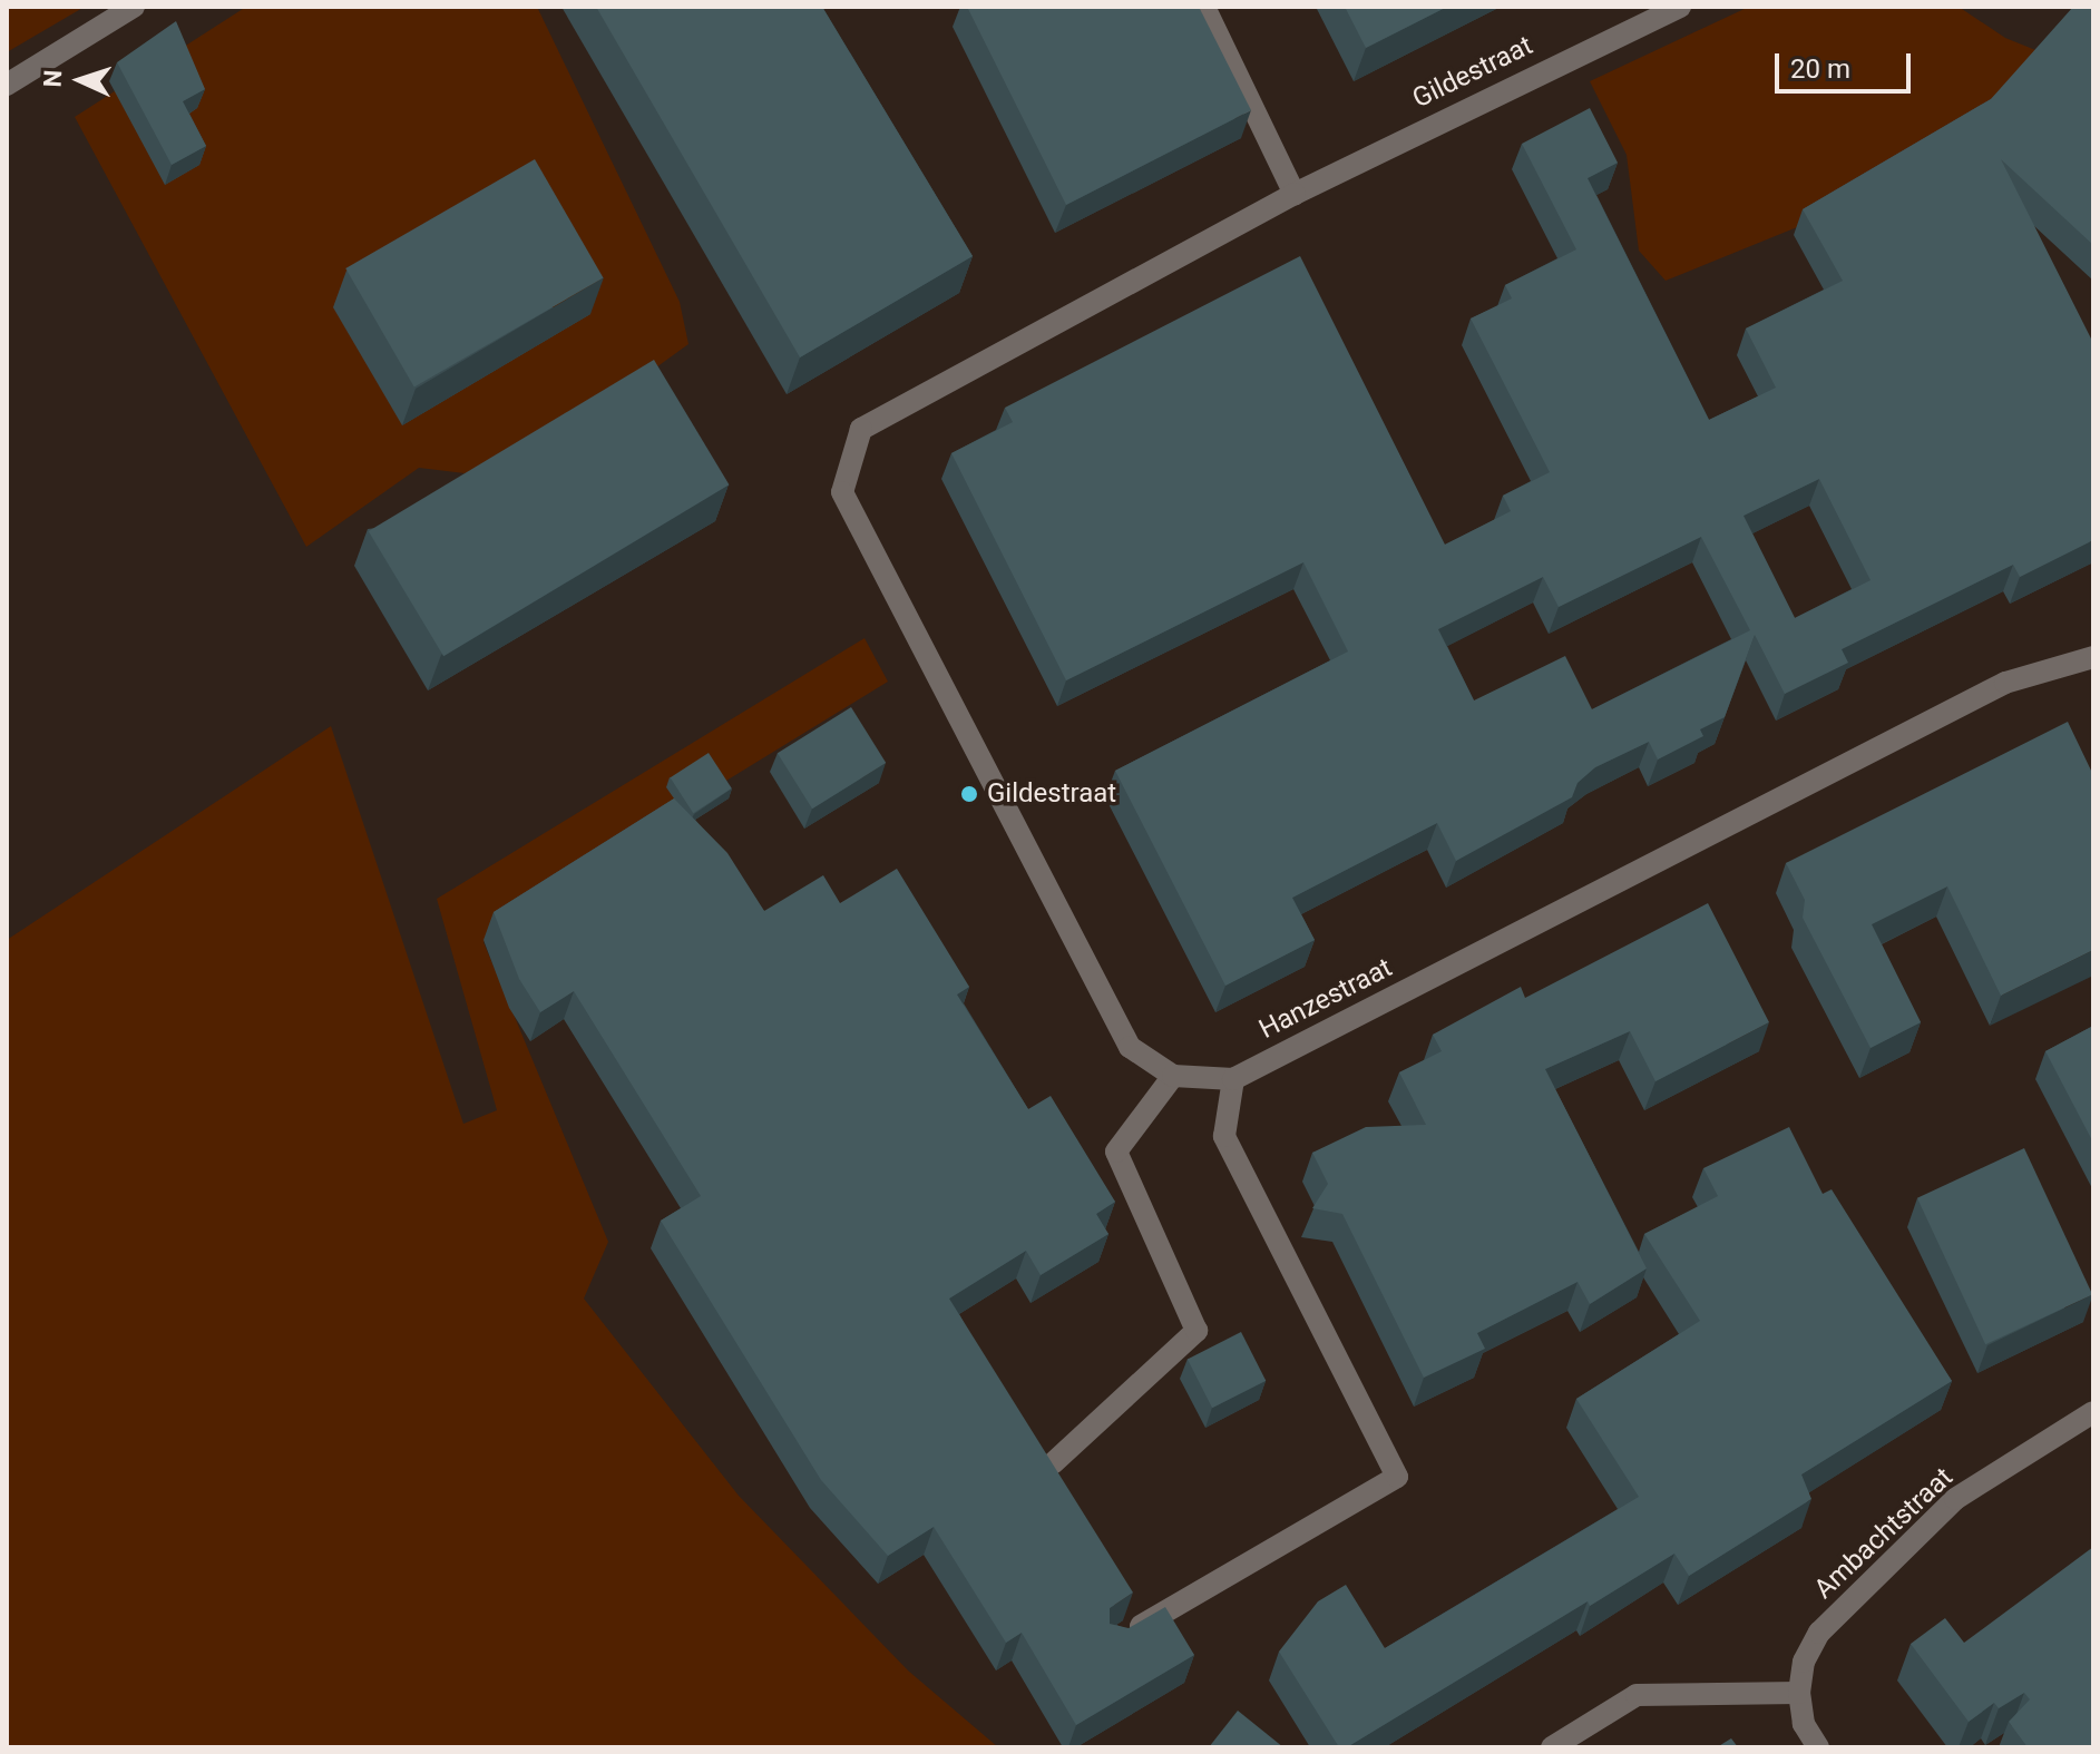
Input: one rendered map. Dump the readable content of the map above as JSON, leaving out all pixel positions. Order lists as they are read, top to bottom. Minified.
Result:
{"streets":{"street":["Gildestraat","Hanzestraat","Ambachtstraat"]},"places":["Gildestraat"],"scale_bar":"20 m","north":"left"}
